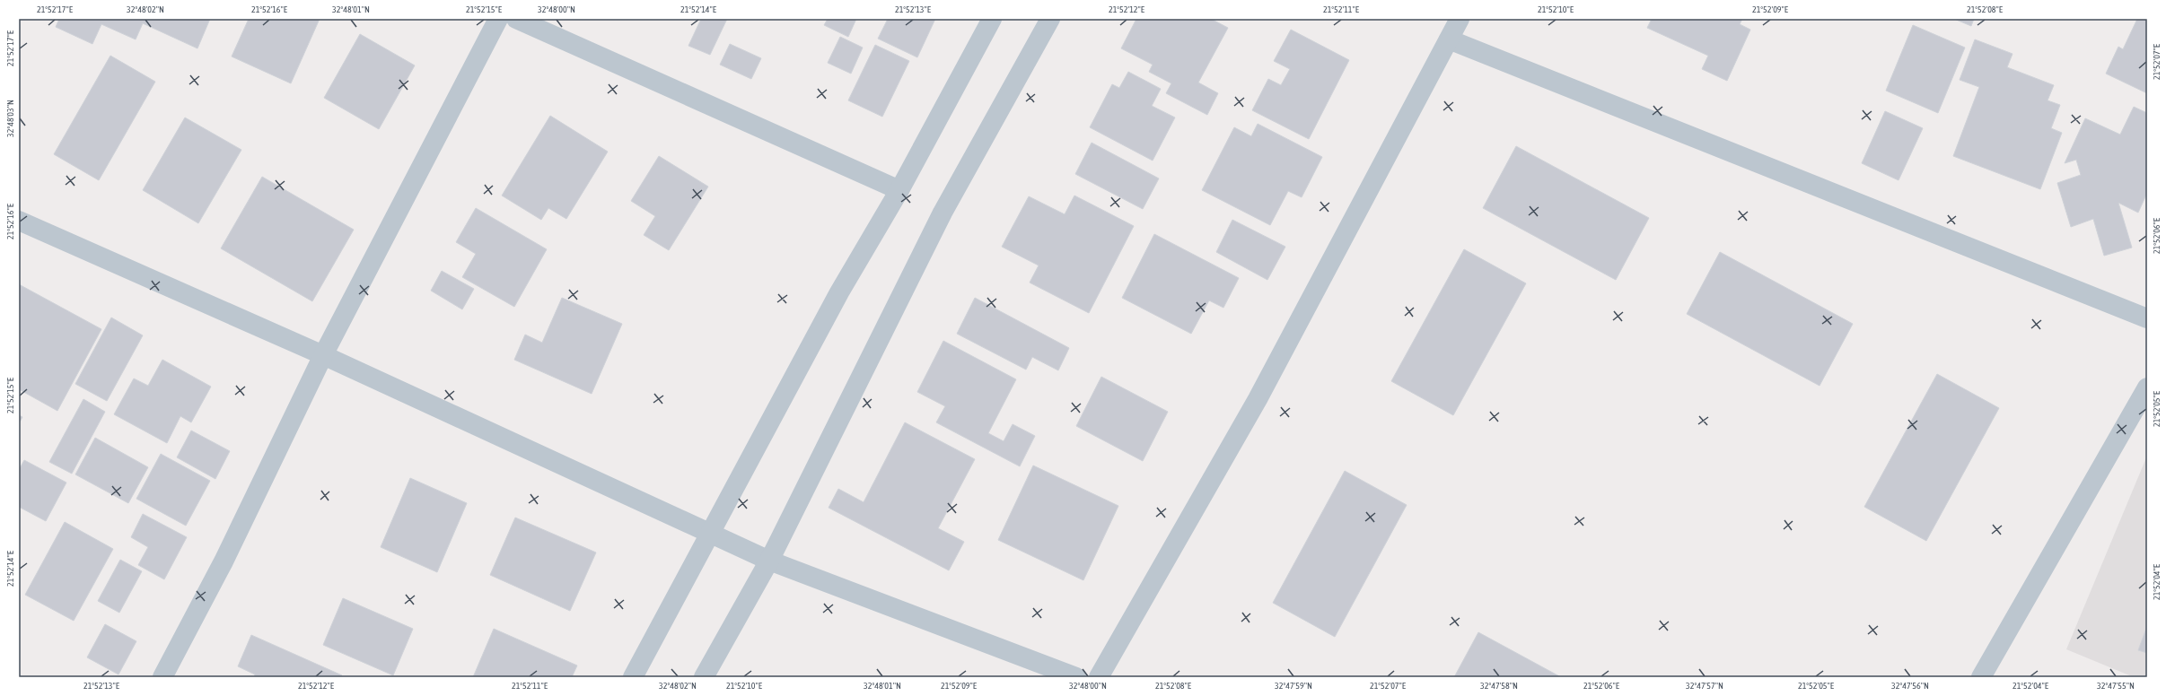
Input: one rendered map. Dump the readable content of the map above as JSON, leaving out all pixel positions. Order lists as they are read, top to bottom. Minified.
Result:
{"coordinates":["21°52'17\"E","32°48'02\"N","21°52'16\"E","32°48'01\"N","21°52'15\"E","32°48'00\"N","21°52'14\"E","21°52'13\"E","21°52'12\"E","21°52'11\"E","21°52'10\"E","21°52'09\"E","21°52'08\"E","21°52'07\"E","32°48'03\"N","21°52'06\"E","21°52'05\"E","21°52'04\"E","32°47'59\"N","32°47'58\"N","32°47'57\"N","32°47'56\"N","32°47'55\"N"]}
